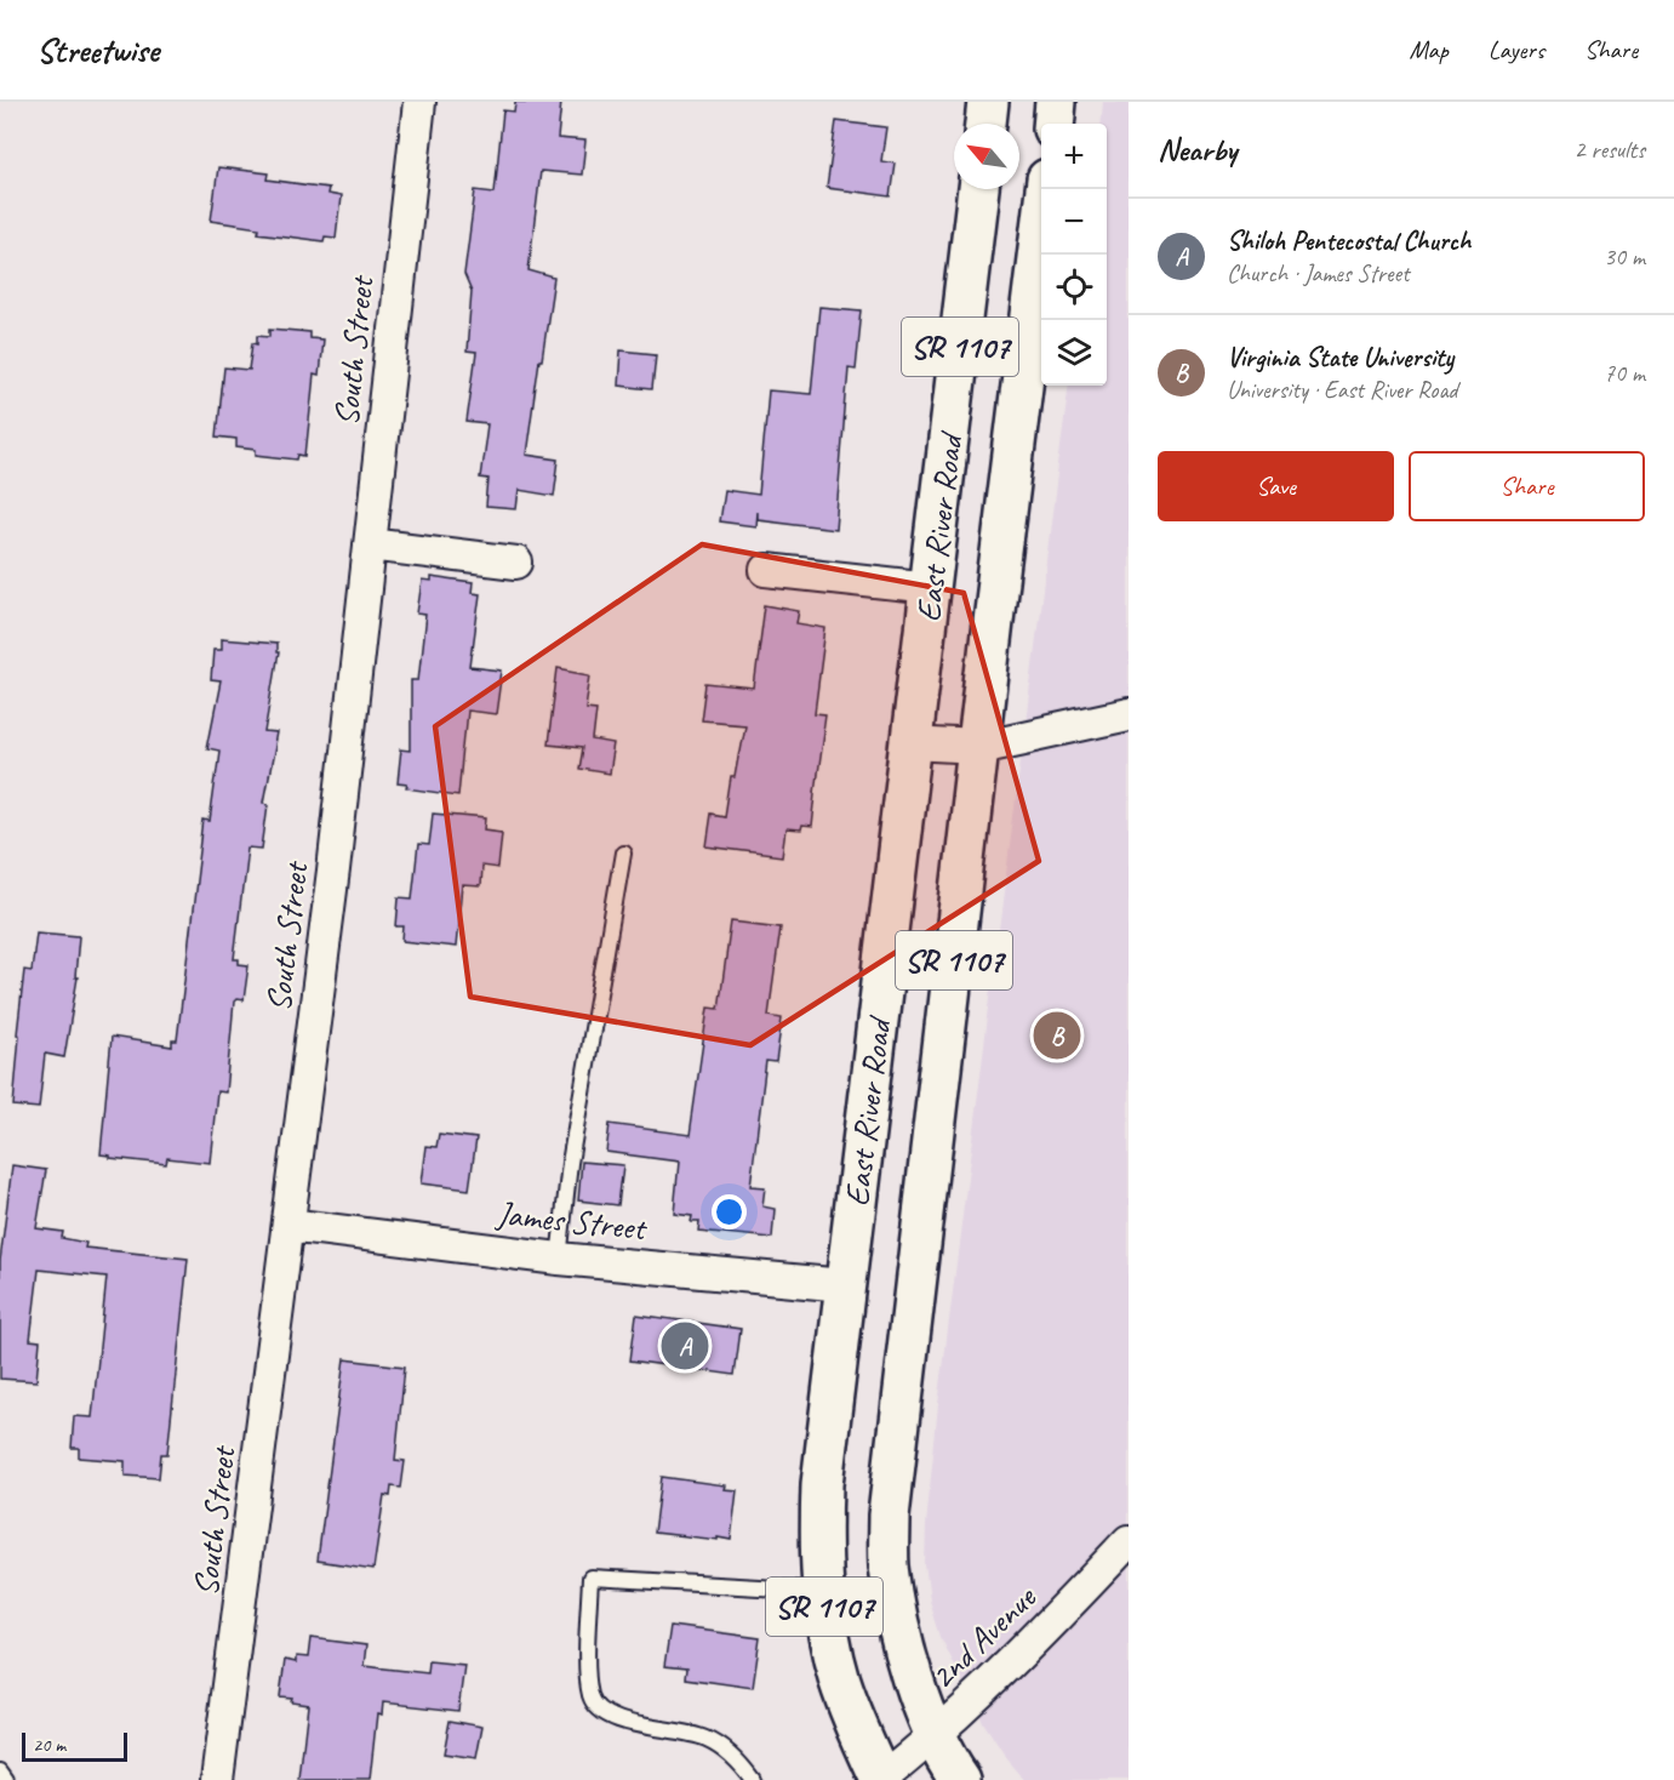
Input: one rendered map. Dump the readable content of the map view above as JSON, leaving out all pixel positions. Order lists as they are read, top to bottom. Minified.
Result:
{"streets":{"main road":["SR 1107","East River Road"],"street":["South Street","James Street","2nd Avenue"]},"crossings":[["SR 1107","East River Road"],["SR 1107","2nd Avenue"],["South Street","James Street"],["East River Road","James Street"],["East River Road","2nd Avenue"]],"scale_bar":"20 m","north":"top left","page":{"header":"Streetwise","nav":["Map","Layers","Share"],"heading":["Nearby","2 results"],"map_buttons":["+","−"],"list":[{"mark":"A","name":"Shiloh Pentecostal Church","note":"Church · James Street","value":"30 m"},{"mark":"B","name":"Virginia State University","note":"University · East River Road","value":"70 m"}],"buttons":["Save","Share"],"pins":["B","A"],"scale":"20 m"}}
